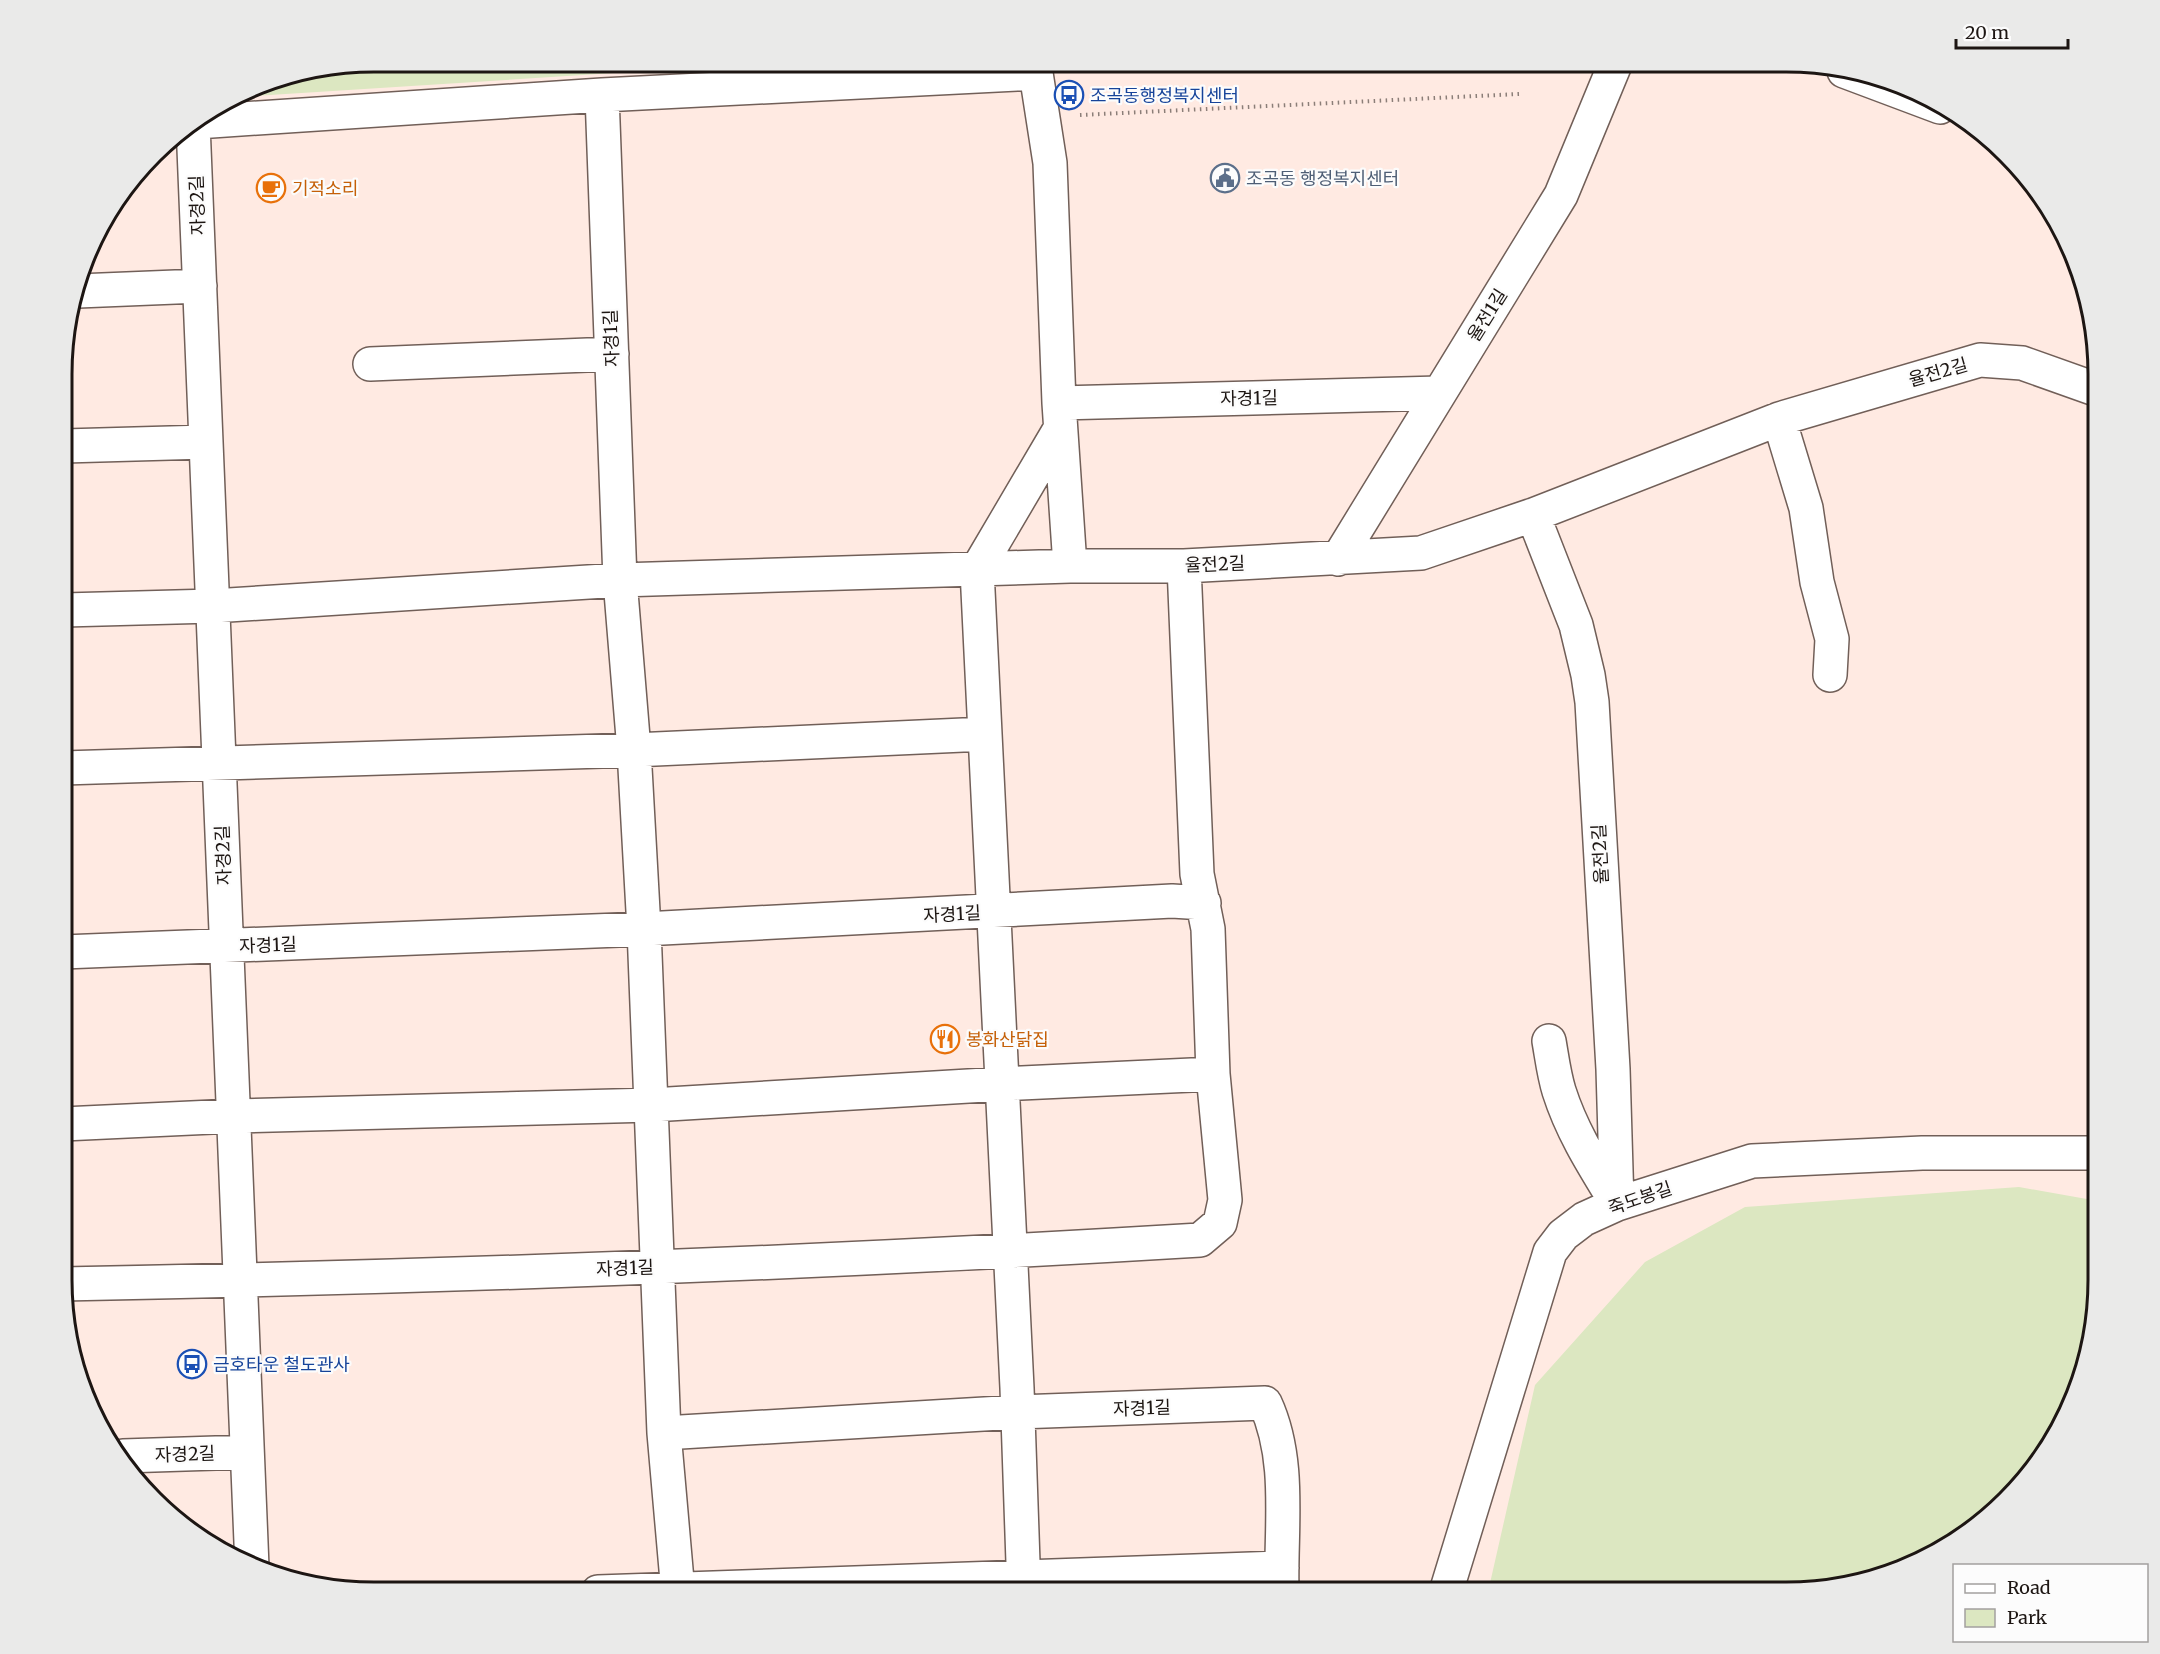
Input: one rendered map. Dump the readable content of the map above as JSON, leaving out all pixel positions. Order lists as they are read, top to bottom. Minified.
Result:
{"streets":{"street":["자경2길","율전1길","자경1길","율전2길","죽도봉길"]},"crossings":[["자경2길","자경1길"],["율전1길","자경1길"],["율전1길","율전2길"],["율전2길","죽도봉길"]],"places":{"bus stop":["조곡동행정복지센터","금호타운 철도관사"],"public building":["조곡동 행정복지센터"],"cafe":["기적소리"],"restaurant":["봉화산닭집"]},"legend":["Road","Park"],"scale_bar":"20 m"}
